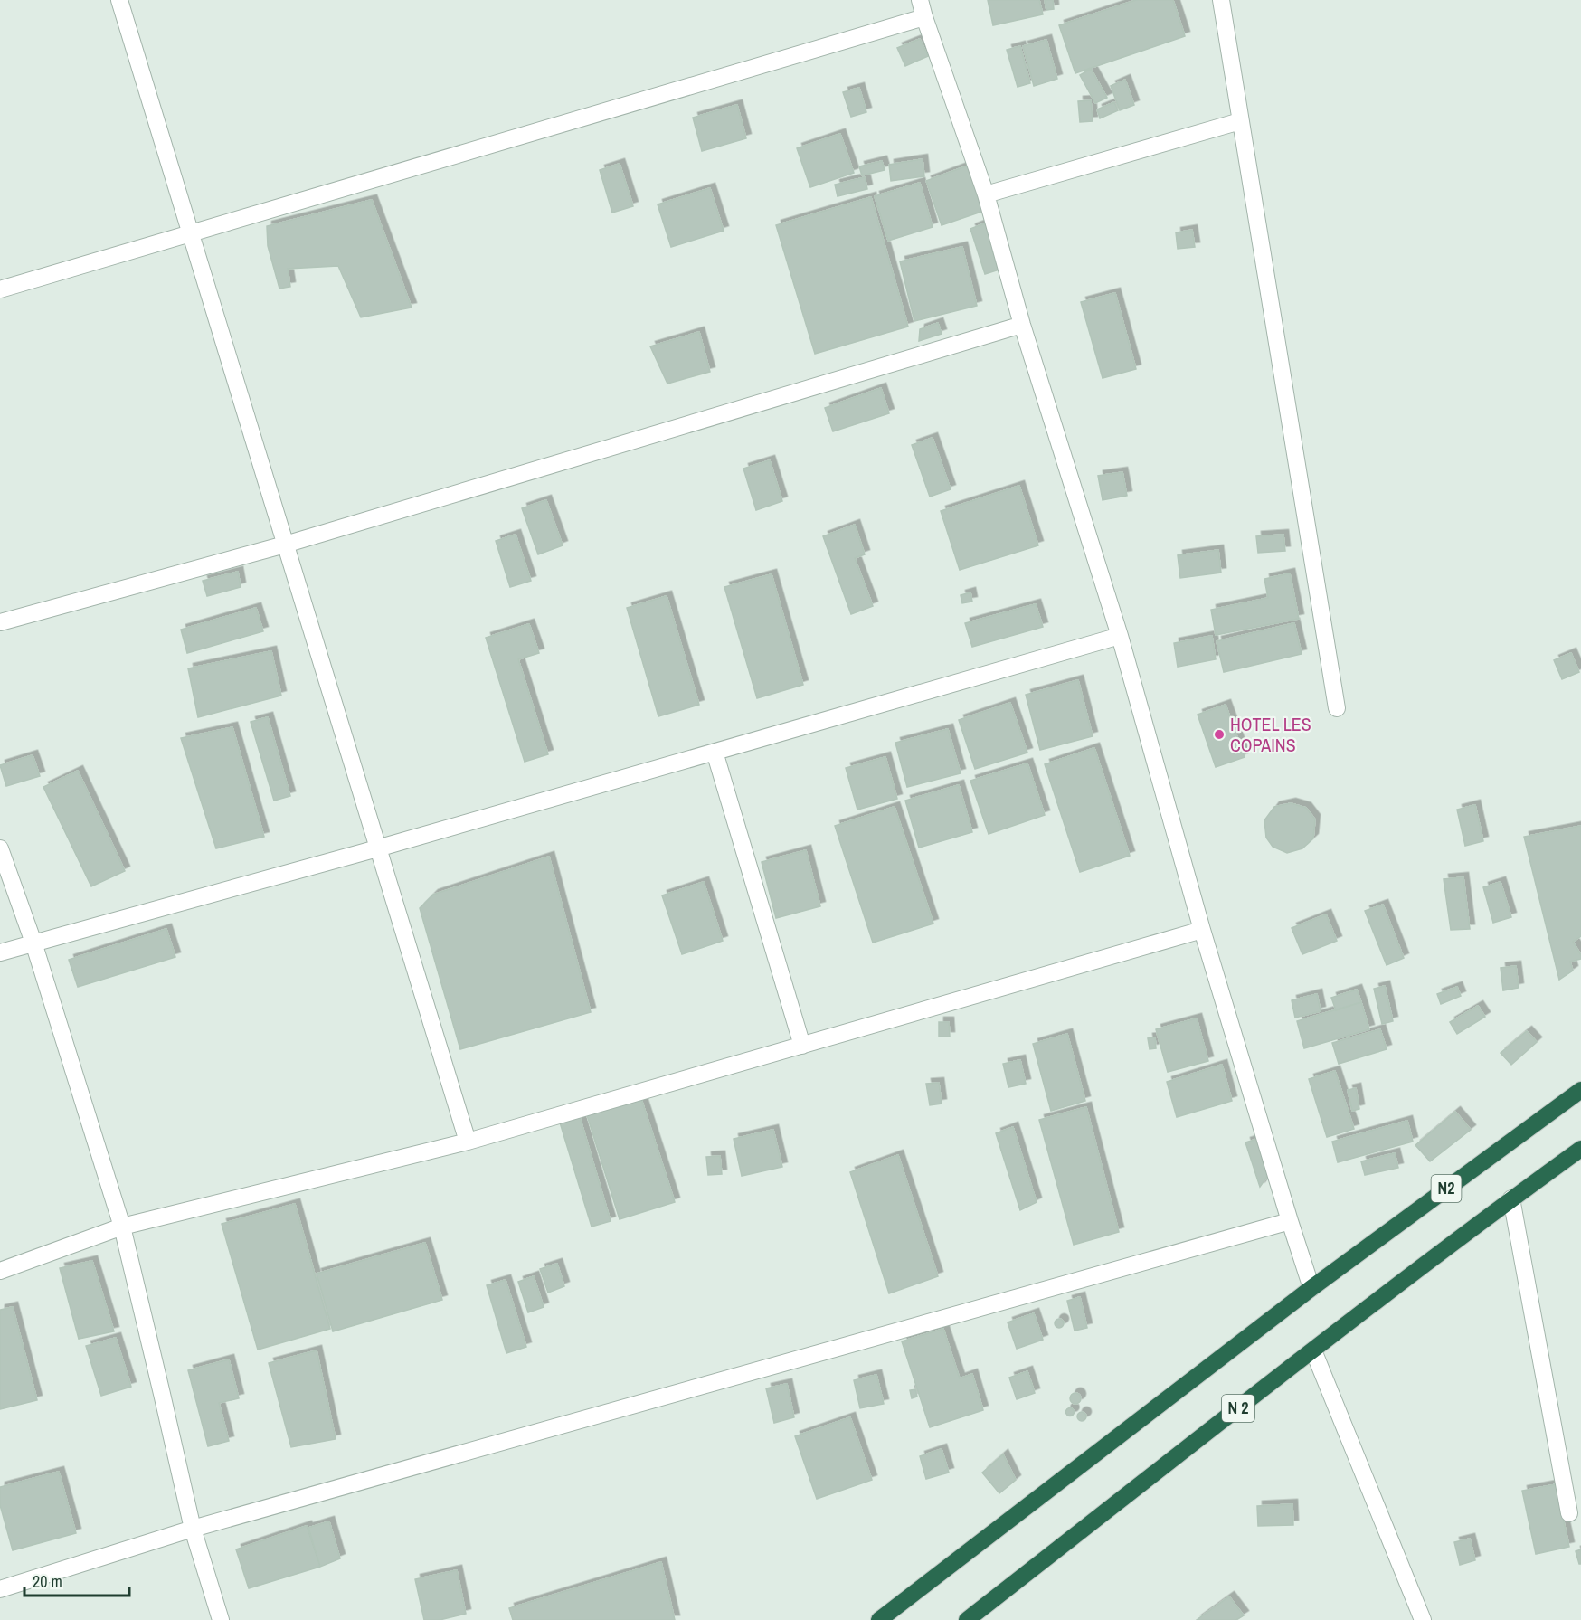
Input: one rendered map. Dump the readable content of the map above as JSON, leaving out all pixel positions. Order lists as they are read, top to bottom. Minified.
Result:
{"streets":{"highway":["N2","N 2"]},"places":["HOTEL LES COPAINS"],"scale_bar":"20 m"}
